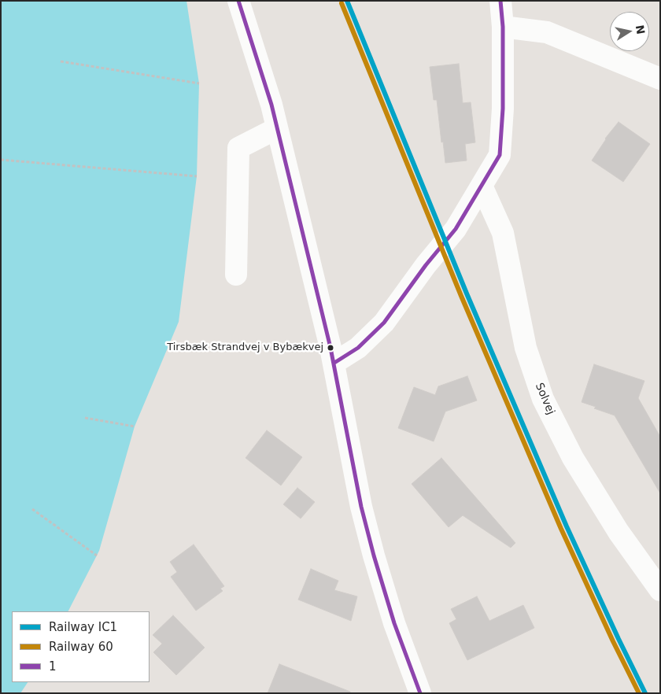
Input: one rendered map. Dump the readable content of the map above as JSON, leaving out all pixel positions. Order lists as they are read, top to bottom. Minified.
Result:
{"streets":{"street":["Solvej"]},"places":["Tirsbæk Strandvej v Bybækvej"],"lines":["rail line IC1","transit line 1","rail line 60"],"legend":["Railway IC1","Railway 60","1"],"north":"right"}
